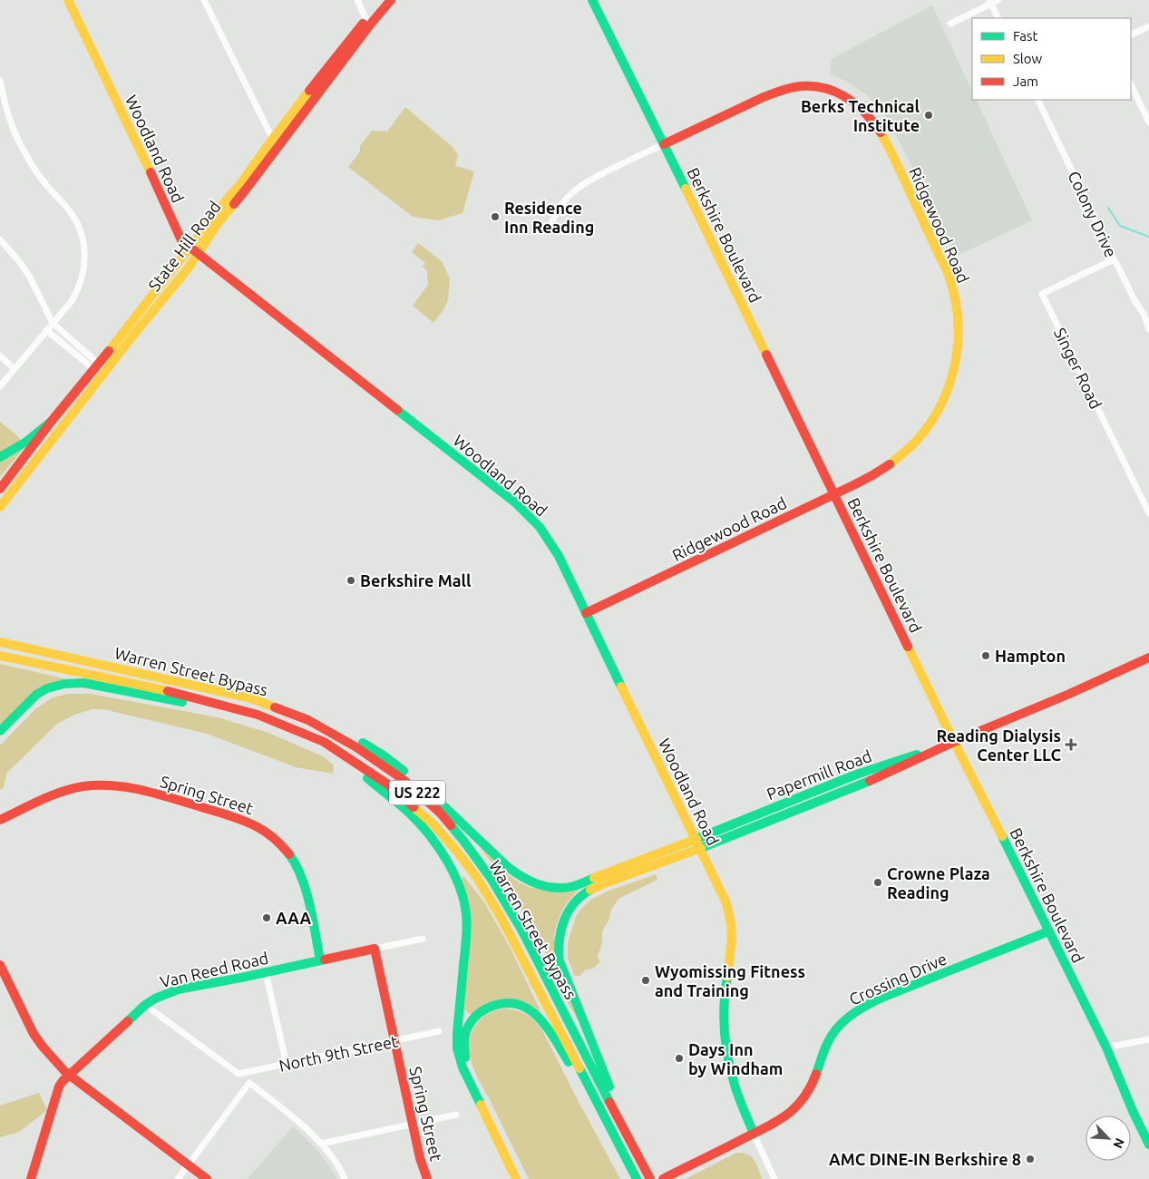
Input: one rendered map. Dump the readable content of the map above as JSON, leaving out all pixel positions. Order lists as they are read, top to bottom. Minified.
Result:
{"streets":{"main road":["Woodland Road","Ridgewood Road","Berkshire Boulevard","State Hill Road","Warren Street Bypass","Papermill Road","US 222","Spring Street","Van Reed Road","Crossing Drive"],"street":["Colony Drive","Singer Road","North 9th Street"]},"crossings":[["Woodland Road","Ridgewood Road"],["Woodland Road","State Hill Road"],["Woodland Road","Papermill Road"],["Woodland Road","Crossing Drive"],["Colony Drive","Singer Road"],["Ridgewood Road","Berkshire Boulevard"],["Berkshire Boulevard","Papermill Road"],["Berkshire Boulevard","Crossing Drive"],["Warren Street Bypass","Papermill Road"],["Spring Street","Van Reed Road"],["Spring Street","North 9th Street"],["Van Reed Road","North 9th Street"]],"places":{"other":["Berks Technical Institute","Residence Inn Reading","Berkshire Mall","Hampton","Crowne Plaza Reading","AAA","Wyomissing Fitness and Training","Days Inn by Windham","AMC DINE-IN Berkshire 8"],"health":["Reading Dialysis Center LLC"]},"legend":["Fast","Slow","Jam"],"north":"bottom right"}
